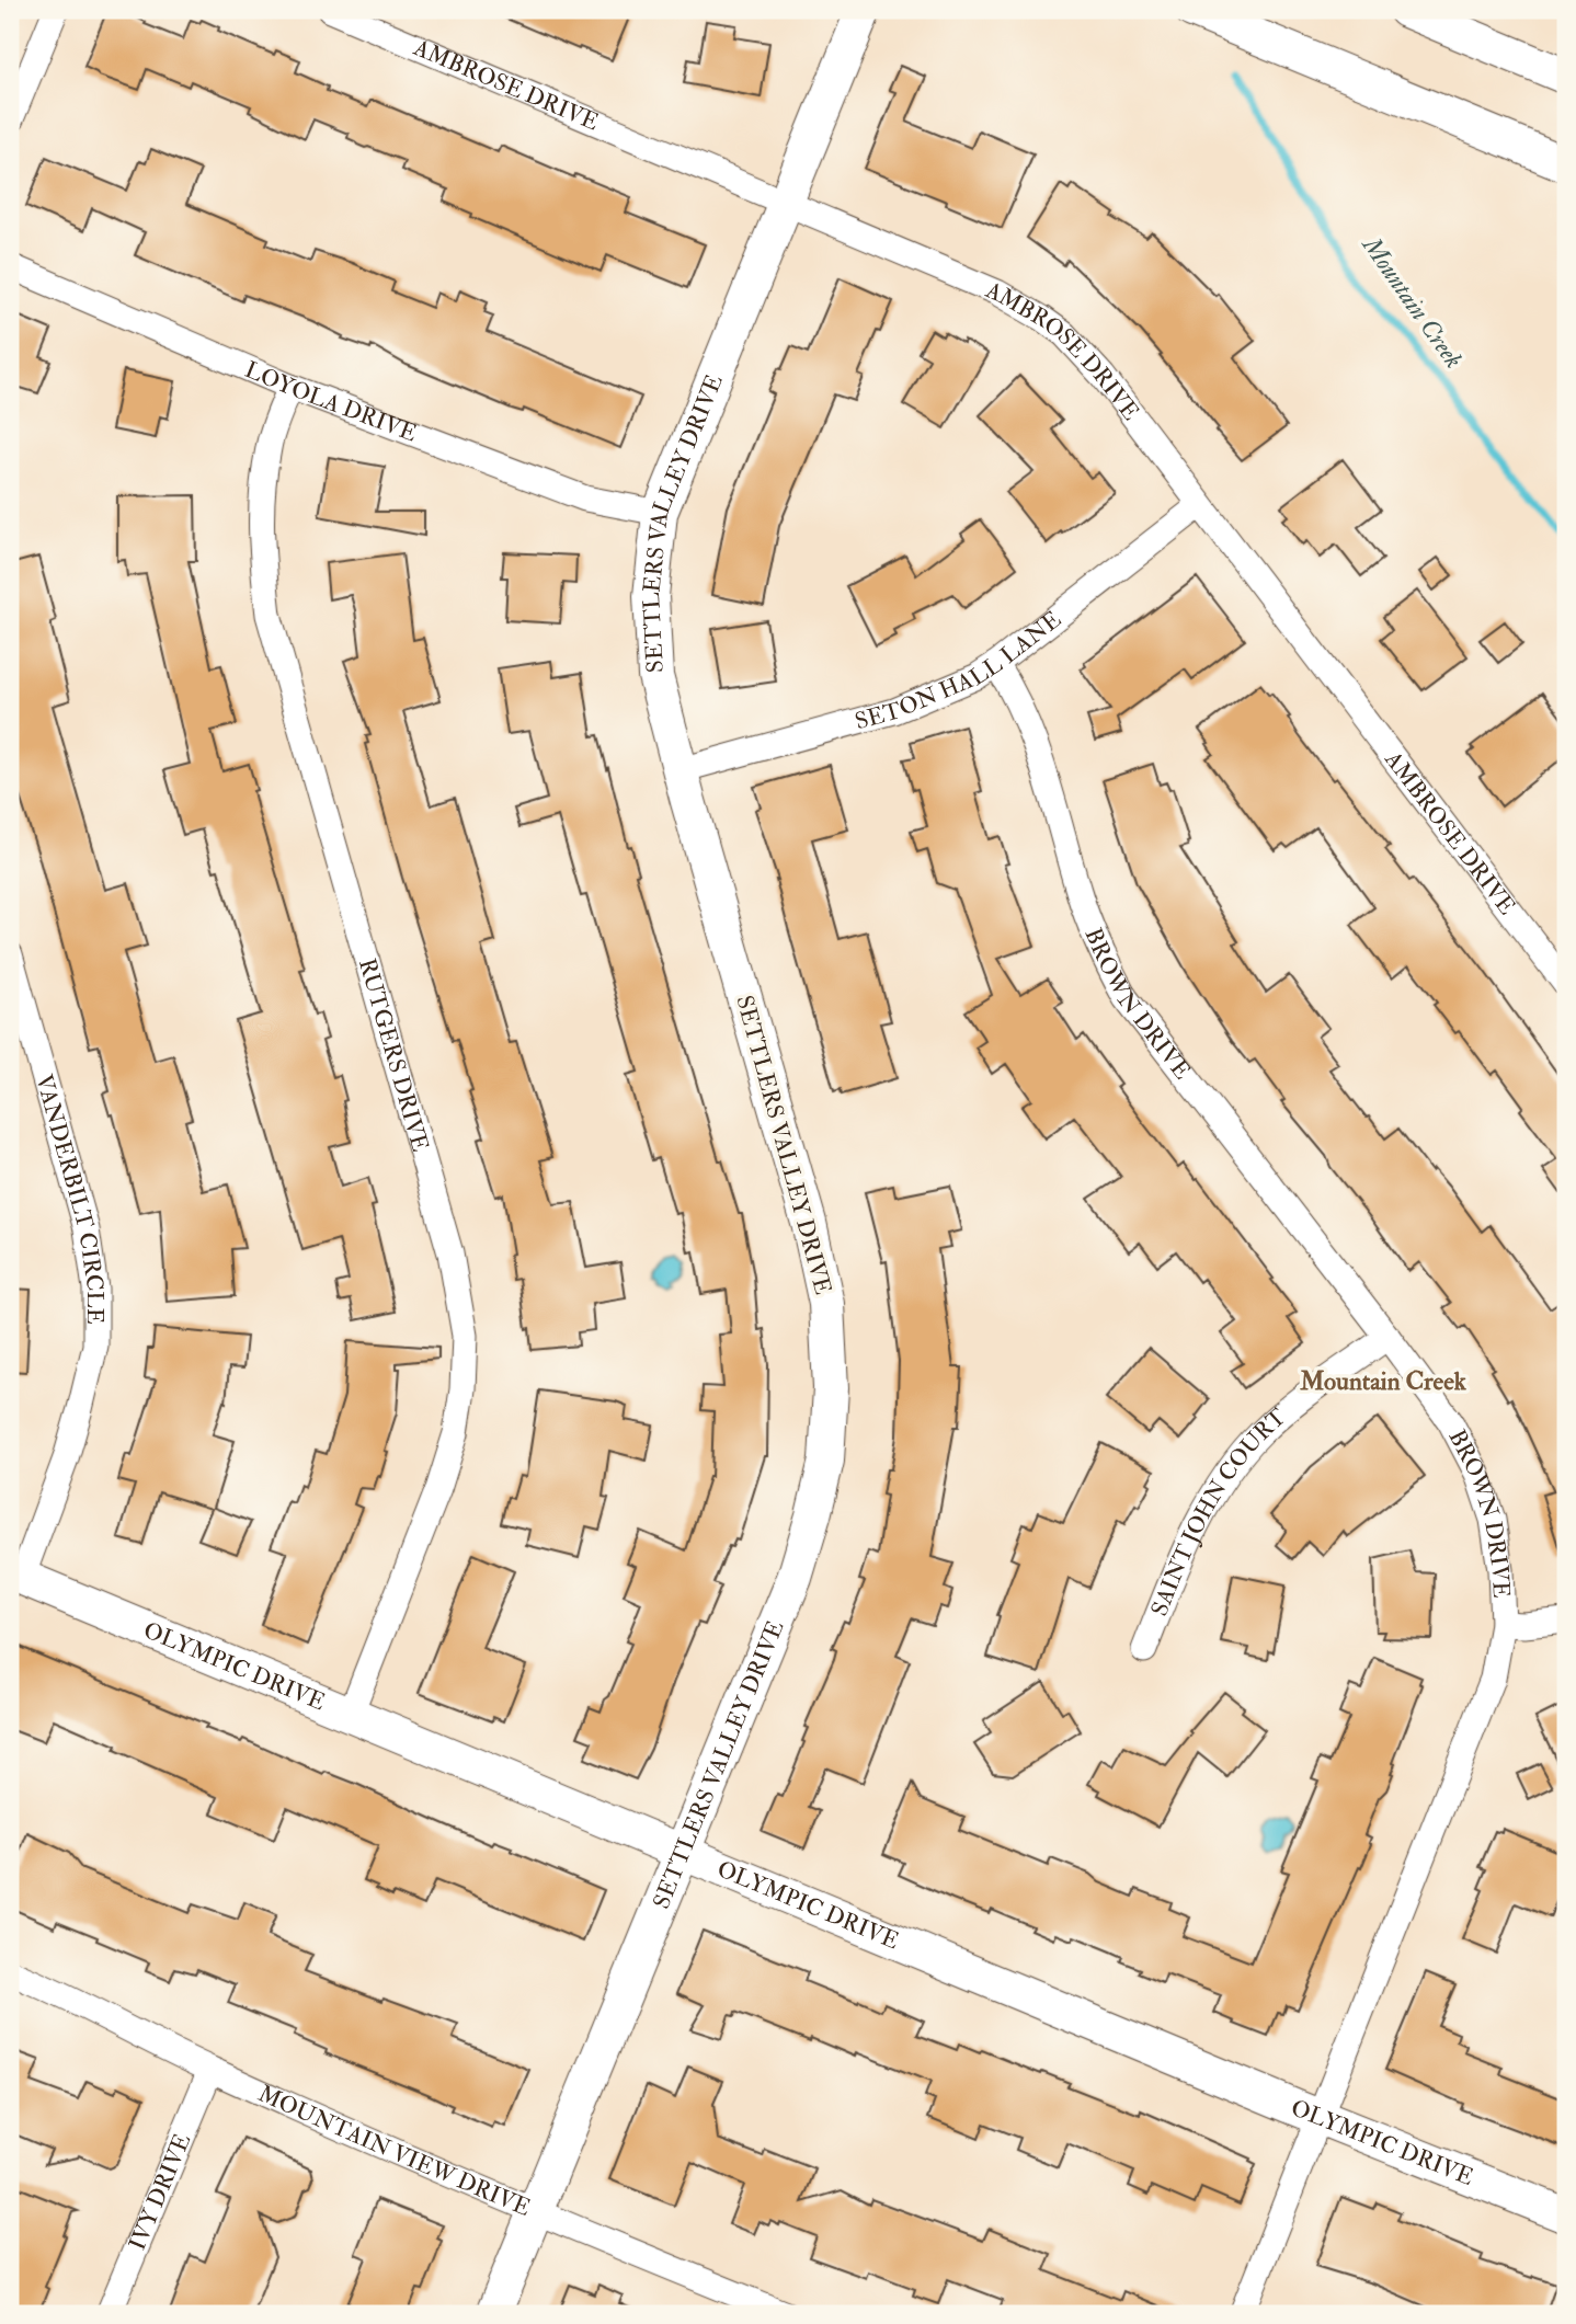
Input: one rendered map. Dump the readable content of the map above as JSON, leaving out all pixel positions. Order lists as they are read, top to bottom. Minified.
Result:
{"streets":{"street":["AMBROSE DRIVE","LOYOLA DRIVE","SETTLERS VALLEY DRIVE","SETON HALL LANE","BROWN DRIVE","RUTGERS DRIVE","VANDERBILT CIRCLE","SAINT JOHN COURT","OLYMPIC DRIVE","MOUNTAIN VIEW DRIVE","IVY DRIVE"]},"crossings":[["AMBROSE DRIVE","SETTLERS VALLEY DRIVE"],["AMBROSE DRIVE","SETON HALL LANE"],["LOYOLA DRIVE","SETTLERS VALLEY DRIVE"],["LOYOLA DRIVE","RUTGERS DRIVE"],["SETTLERS VALLEY DRIVE","SETON HALL LANE"],["SETTLERS VALLEY DRIVE","OLYMPIC DRIVE"],["SETTLERS VALLEY DRIVE","MOUNTAIN VIEW DRIVE"],["SETON HALL LANE","BROWN DRIVE"],["BROWN DRIVE","SAINT JOHN COURT"],["BROWN DRIVE","OLYMPIC DRIVE"],["RUTGERS DRIVE","OLYMPIC DRIVE"],["VANDERBILT CIRCLE","OLYMPIC DRIVE"],["MOUNTAIN VIEW DRIVE","IVY DRIVE"]],"districts":["Mountain Creek"],"water":["Mountain Creek"]}
